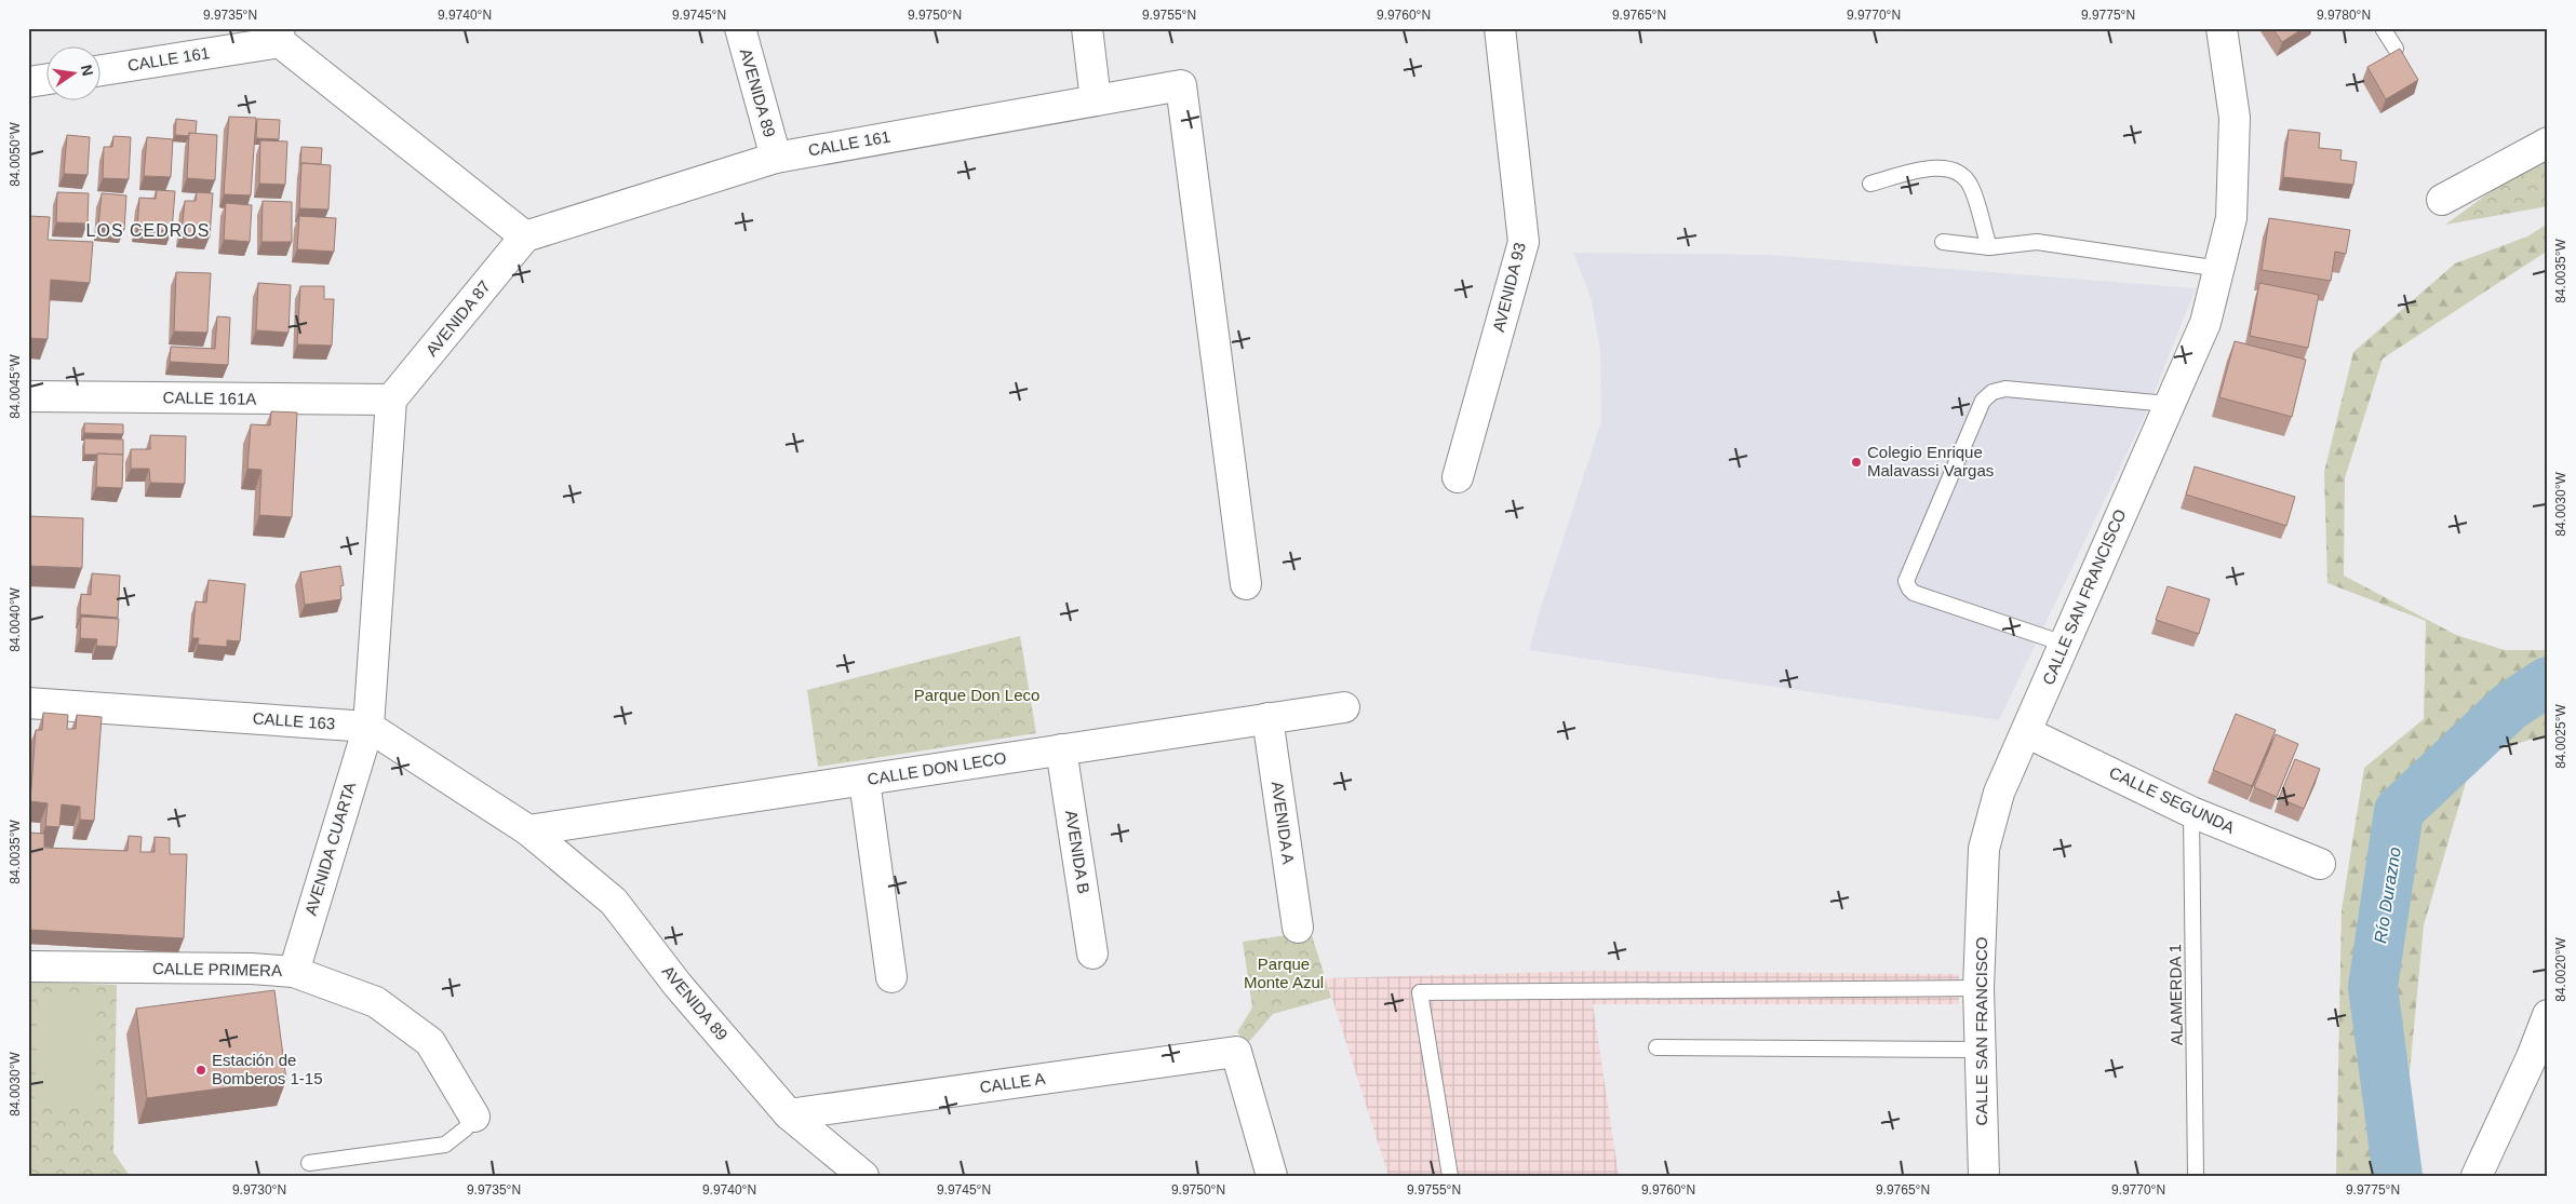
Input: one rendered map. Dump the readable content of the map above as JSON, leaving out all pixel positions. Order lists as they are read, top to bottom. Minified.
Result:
{"streets":{"street":["CALLE 161","AVENIDA 89","AVENIDA 93","AVENIDA 87","CALLE 161A","CALLE SAN FRANCISCO","CALLE 163","CALLE DON LECO","CALLE SEGUNDA","AVENIDA A","AVENIDA CUARTA","AVENIDA B","CALLE PRIMERA","CALLE A"],"lane":["ALAMERDA 1"]},"crossings":[["CALLE 161","AVENIDA 89"],["CALLE 161","AVENIDA 87"],["AVENIDA 89","CALLE 163"],["AVENIDA 89","CALLE DON LECO"],["AVENIDA 89","CALLE A"],["AVENIDA 87","CALLE 161A"],["CALLE SAN FRANCISCO","CALLE SEGUNDA"],["CALLE 163","CALLE DON LECO"],["CALLE 163","AVENIDA CUARTA"],["CALLE DON LECO","AVENIDA A"],["CALLE DON LECO","AVENIDA B"],["CALLE SEGUNDA","ALAMERDA 1"],["AVENIDA CUARTA","CALLE PRIMERA"]],"districts":["LOS CEDROS"],"water":["Río Durazno"],"parks":["Parque Don Leco","Parque Monte Azul"],"places":["Colegio Enrique Malavassi Vargas","Estación de Bomberos 1-15"],"north":"right","coordinates":["9.9735°N","9.9740°N","9.9745°N","9.9750°N","9.9755°N","9.9760°N","9.9765°N","9.9770°N","9.9775°N","9.9780°N","84.0050°W","84.0035°W","84.0045°W","84.0030°W","84.0040°W","84.0025°W","84.0020°W","9.9730°N"]}
